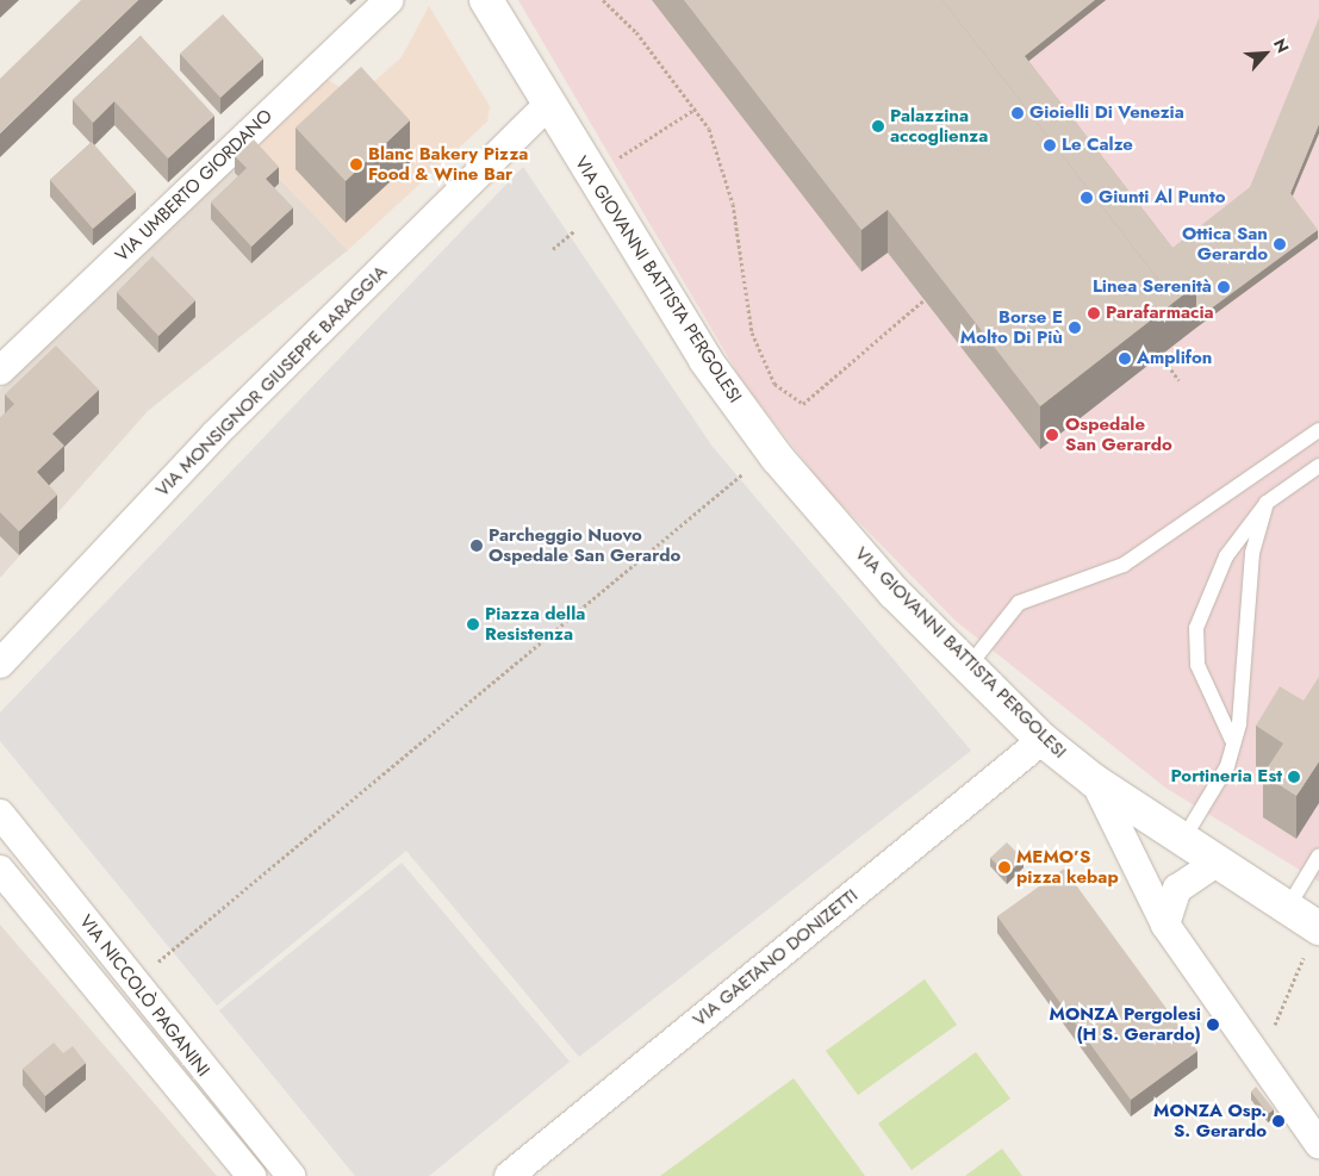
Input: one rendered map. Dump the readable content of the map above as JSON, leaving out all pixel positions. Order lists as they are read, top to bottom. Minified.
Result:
{"streets":{"street":["VIA UMBERTO GIORDANO","VIA GIOVANNI BATTISTA PERGOLESI","VIA MONSIGNOR GIUSEPPE BARAGGIA","VIA GAETANO DONIZETTI","VIA NICCOLÒ PAGANINI"]},"crossings":[["VIA GIOVANNI BATTISTA PERGOLESI","VIA MONSIGNOR GIUSEPPE BARAGGIA"],["VIA GIOVANNI BATTISTA PERGOLESI","VIA GAETANO DONIZETTI"]],"places":["Gioielli Di Venezia","Palazzina accoglienza","Le Calze","Blanc Bakery Pizza Food & Wine Bar","Giunti Al Punto","Ottica San Gerardo","Linea Serenità","Parafarmacia","Borse E Molto Di Più","Amplifon","Ospedale San Gerardo","Parcheggio Nuovo Ospedale San Gerardo","Piazza della Resistenza","Portineria Est","MEMO’S pizza kebap","MONZA Pergolesi (H S. Gerardo)","MONZA Osp. S. Gerardo"],"north":"top right"}
